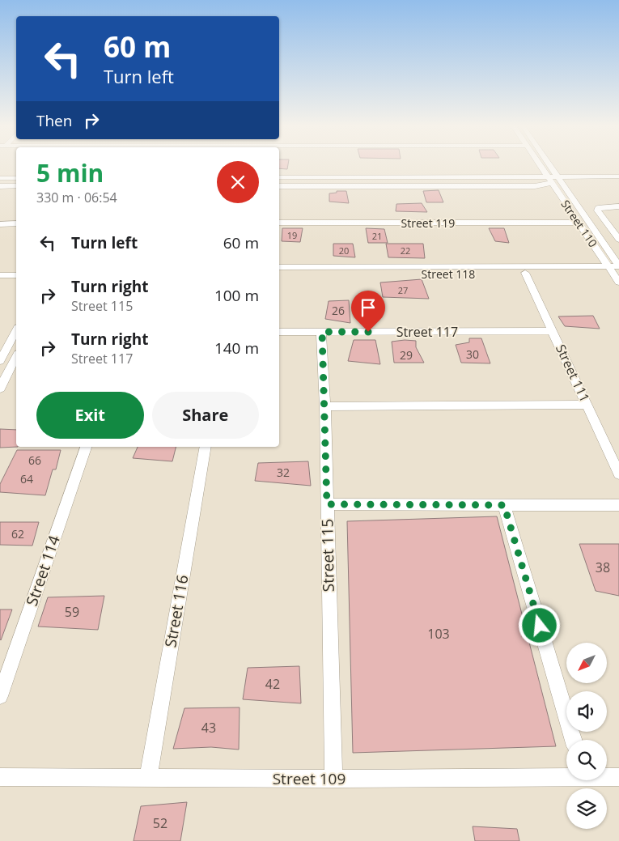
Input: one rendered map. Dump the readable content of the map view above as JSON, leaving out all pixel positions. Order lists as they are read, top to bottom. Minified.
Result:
{"streets":{"street":["Street 119","Street 110","Street 118","Street 117","Street 111","Street 115","Street 114","Street 116","Street 109"]},"crossings":[["Street 119","Street 110"],["Street 110","Street 118"],["Street 118","Street 111"],["Street 117","Street 111"],["Street 117","Street 115"],["Street 115","Street 109"],["Street 116","Street 109"]],"house_numbers":["19","21","20","22","27","26","30","29","66","32","64","62","38","59","103","42","43","52"],"north":"bottom left","page":{"turn":["60 m","Turn left"],"then":"Then","heading":["5 min","330 m · 06:54"],"list":[{"name":"Turn left","value":"60 m"},{"name":"Turn right","note":"Street 115","value":"100 m"},{"name":"Turn right","note":"Street 117","value":"140 m"}],"buttons":["Exit","Share"]}}
